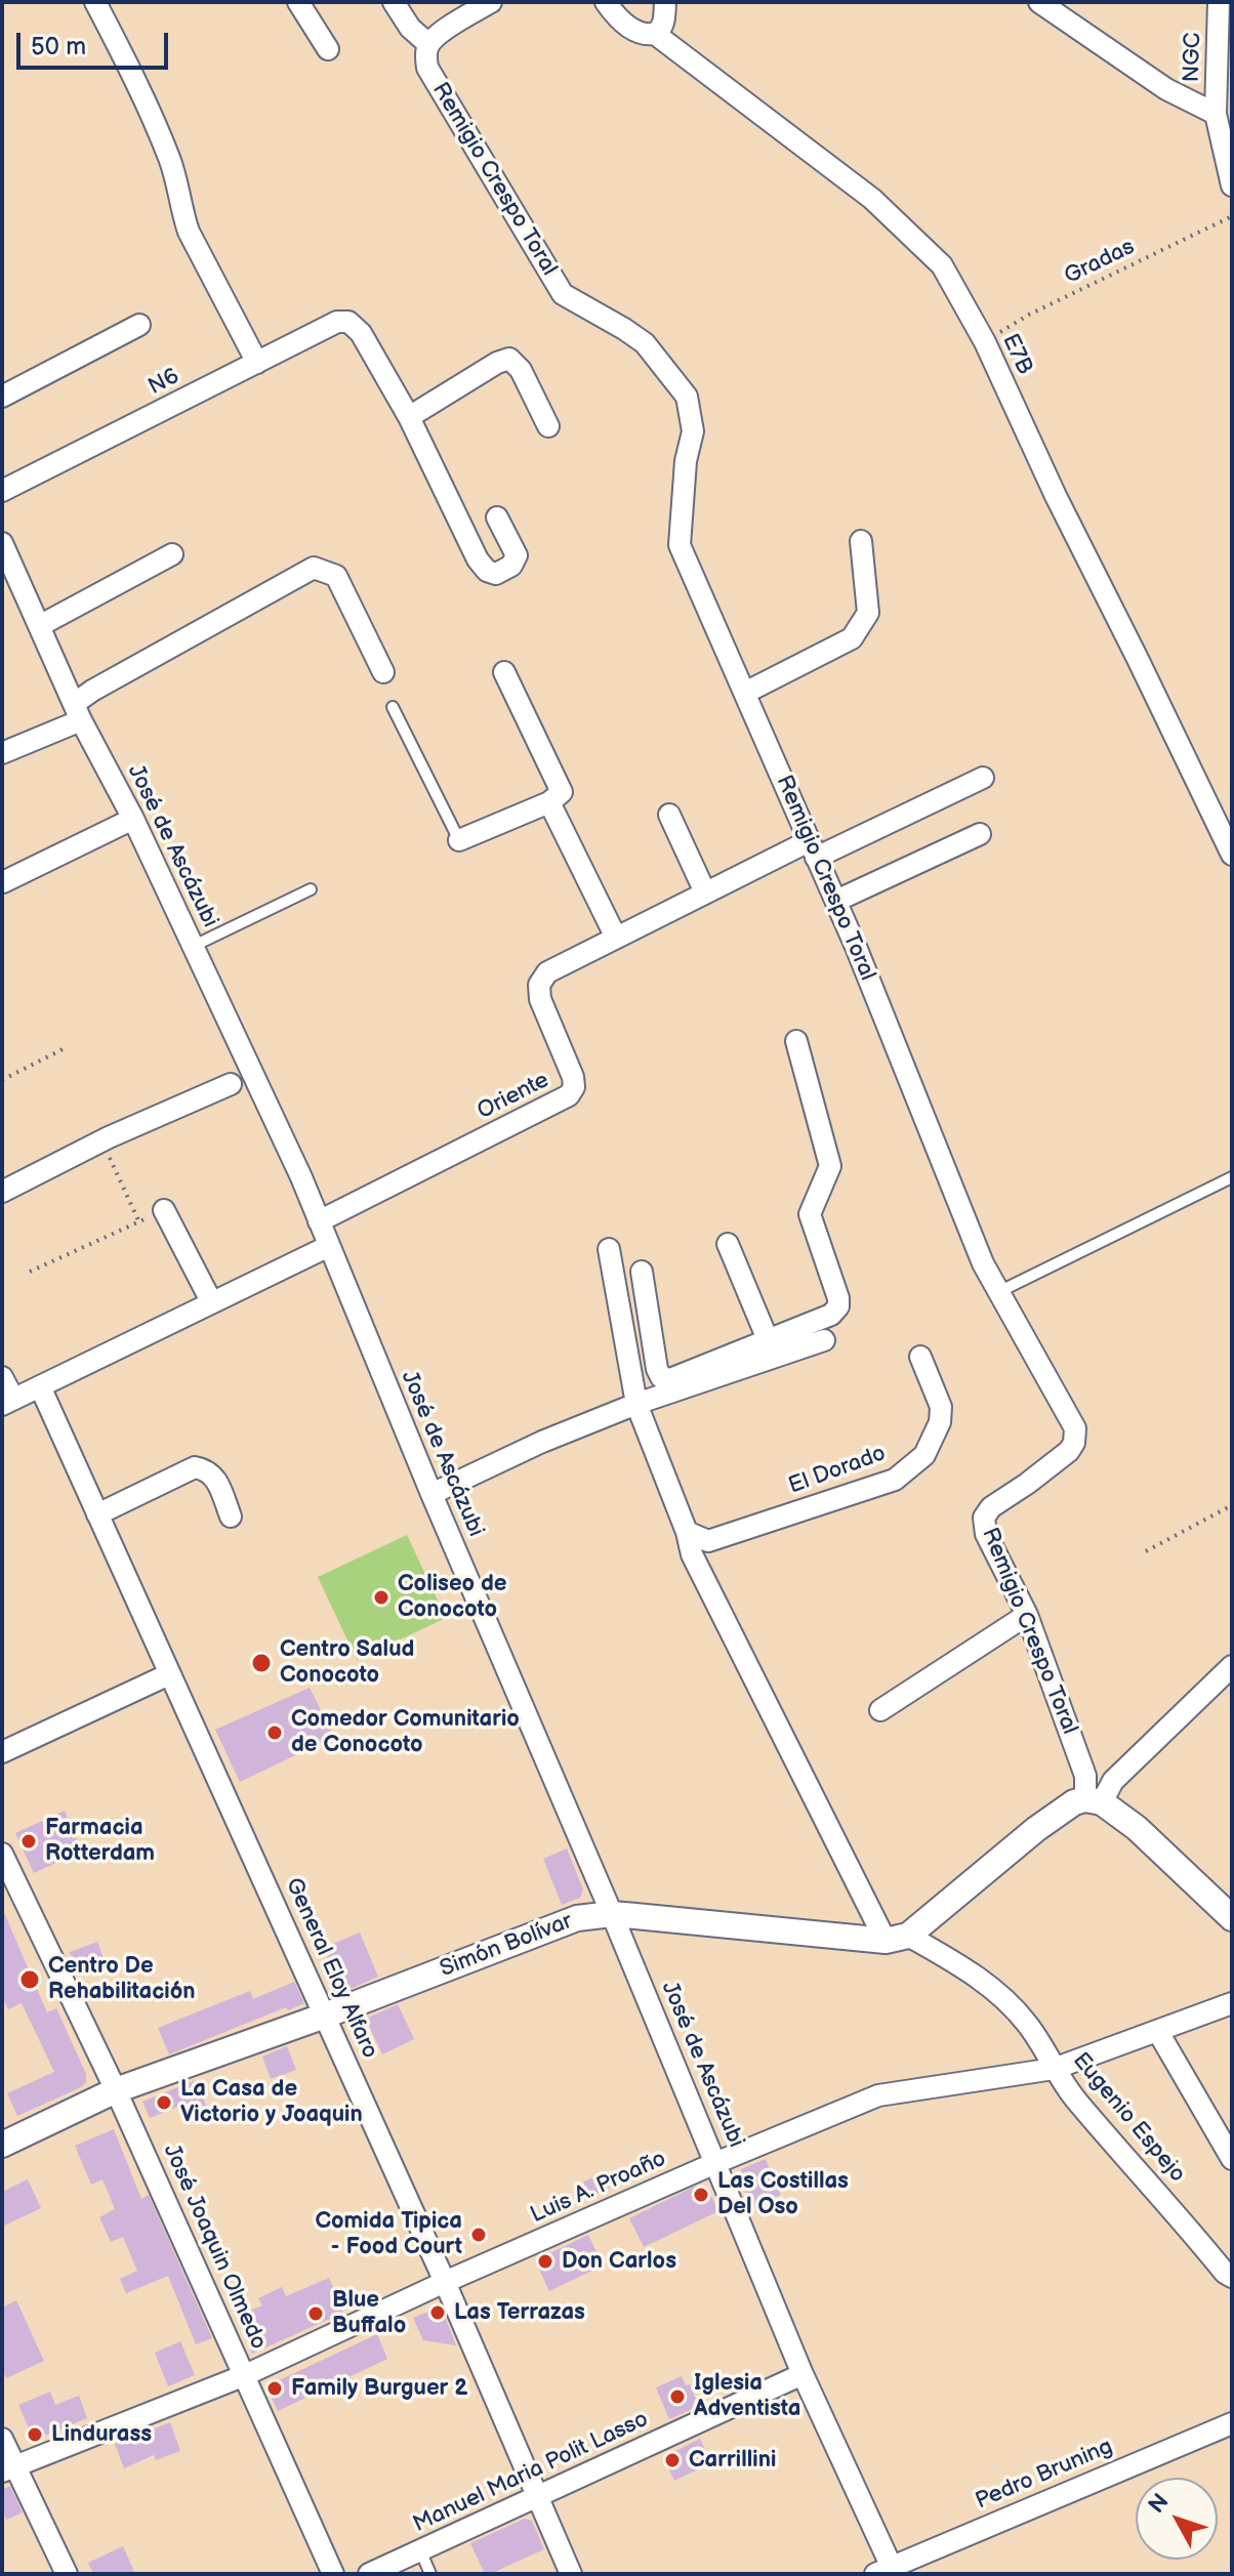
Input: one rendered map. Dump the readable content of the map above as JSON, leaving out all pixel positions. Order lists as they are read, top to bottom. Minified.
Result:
{"streets":{"street":["NGC","Remigio Crespo Toral","E7B","N6","José de Ascázubi","Oriente","El Dorado","Simón Bolívar","General Eloy Alfaro","Eugenio Espejo","Luis A. Proaño","José Joaquin Olmedo","Manuel Maria Polit Lasso","Pedro Bruning"],"path":["Gradas"]},"crossings":[["Remigio Crespo Toral","Oriente"],["Gradas","E7B"],["José de Ascázubi","Oriente"],["José de Ascázubi","Simón Bolívar"],["José de Ascázubi","Luis A. Proaño"],["José de Ascázubi","Manuel Maria Polit Lasso"],["José de Ascázubi","Pedro Bruning"],["Simón Bolívar","General Eloy Alfaro"],["Simón Bolívar","Eugenio Espejo"],["Simón Bolívar","José Joaquin Olmedo"],["General Eloy Alfaro","Luis A. Proaño"],["General Eloy Alfaro","Manuel Maria Polit Lasso"],["Eugenio Espejo","Luis A. Proaño"],["Luis A. Proaño","José Joaquin Olmedo"]],"places":["Coliseo de Conocoto","Centro Salud Conocoto","Comedor Comunitario de Conocoto","Farmacia Rotterdam","Centro De Rehabilitación","La Casa de Victorio y Joaquin","Las Costillas Del Oso","Comida Tipica - Food Court","Don Carlos","Las Terrazas","Blue Buffalo","Family Burguer 2","Iglesia Adventista","Lindurass","Carrillini"],"scale_bar":"50 m","north":"top left"}
